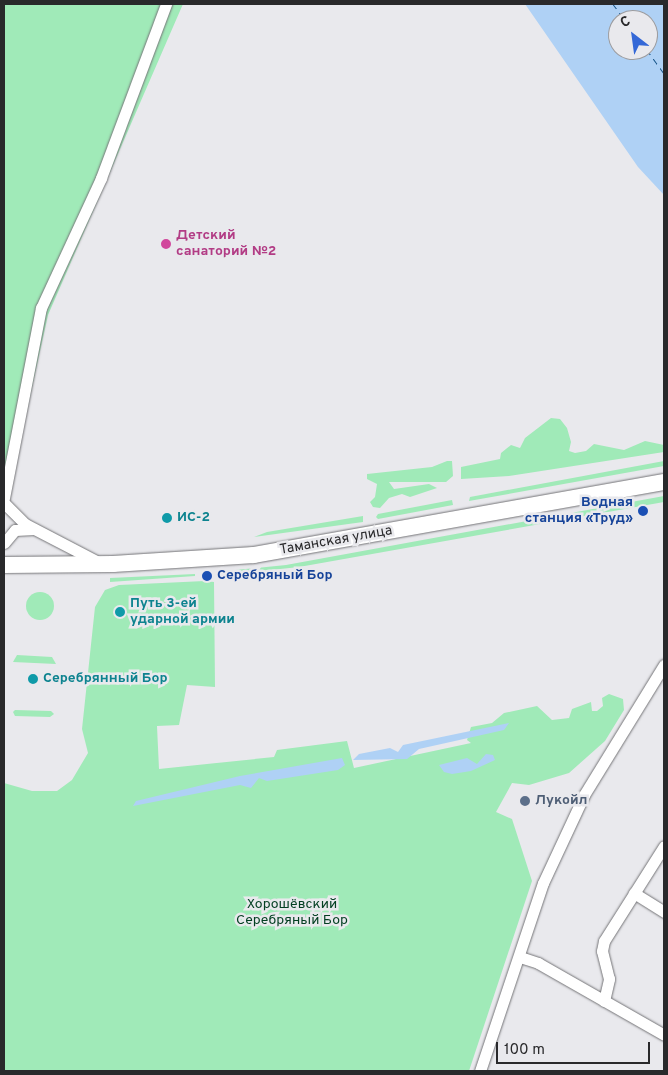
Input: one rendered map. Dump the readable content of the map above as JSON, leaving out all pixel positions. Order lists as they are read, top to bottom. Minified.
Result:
{"streets":{"street":["Таманская улица"]},"parks":["Хорошёвский Серебряный Бор"],"places":["Детский санаторий №2","Водная станция «Труд»","ИС-2","Серебряный Бор","Путь 3-ей ударной армии","Серебрянный Бор","Лукойл"],"scale_bar":"100 m","north":"top left"}
